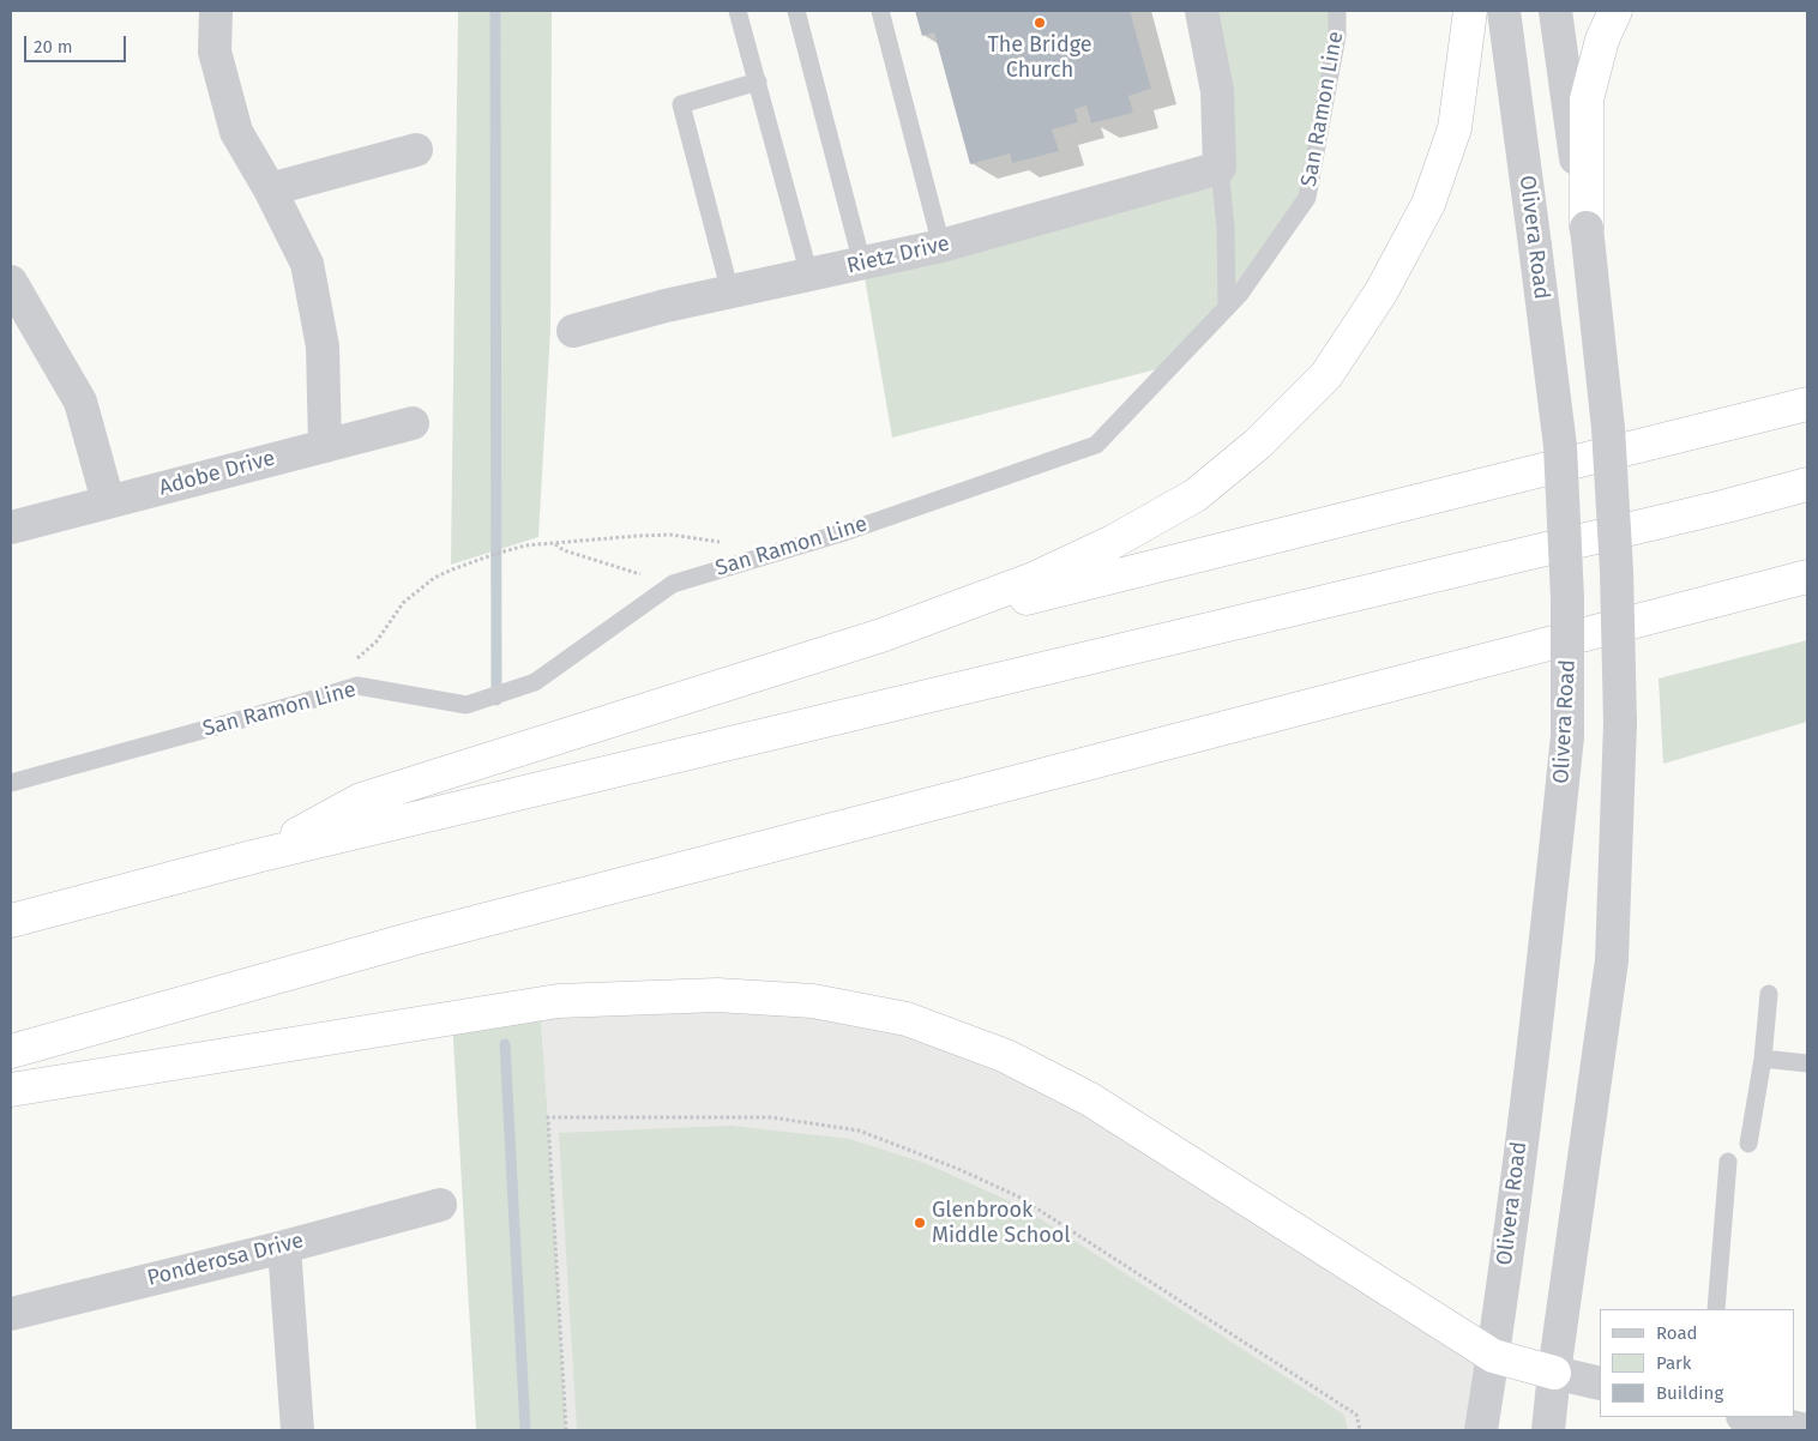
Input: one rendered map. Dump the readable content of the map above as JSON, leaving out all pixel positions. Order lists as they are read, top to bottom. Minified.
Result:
{"streets":{"street":["Olivera Road","Rietz Drive","Adobe Drive","Ponderosa Drive"],"lane":["San Ramon Line"]},"places":["The Bridge Church","Glenbrook Middle School"],"legend":["Road","Park","Building"],"scale_bar":"20 m"}
